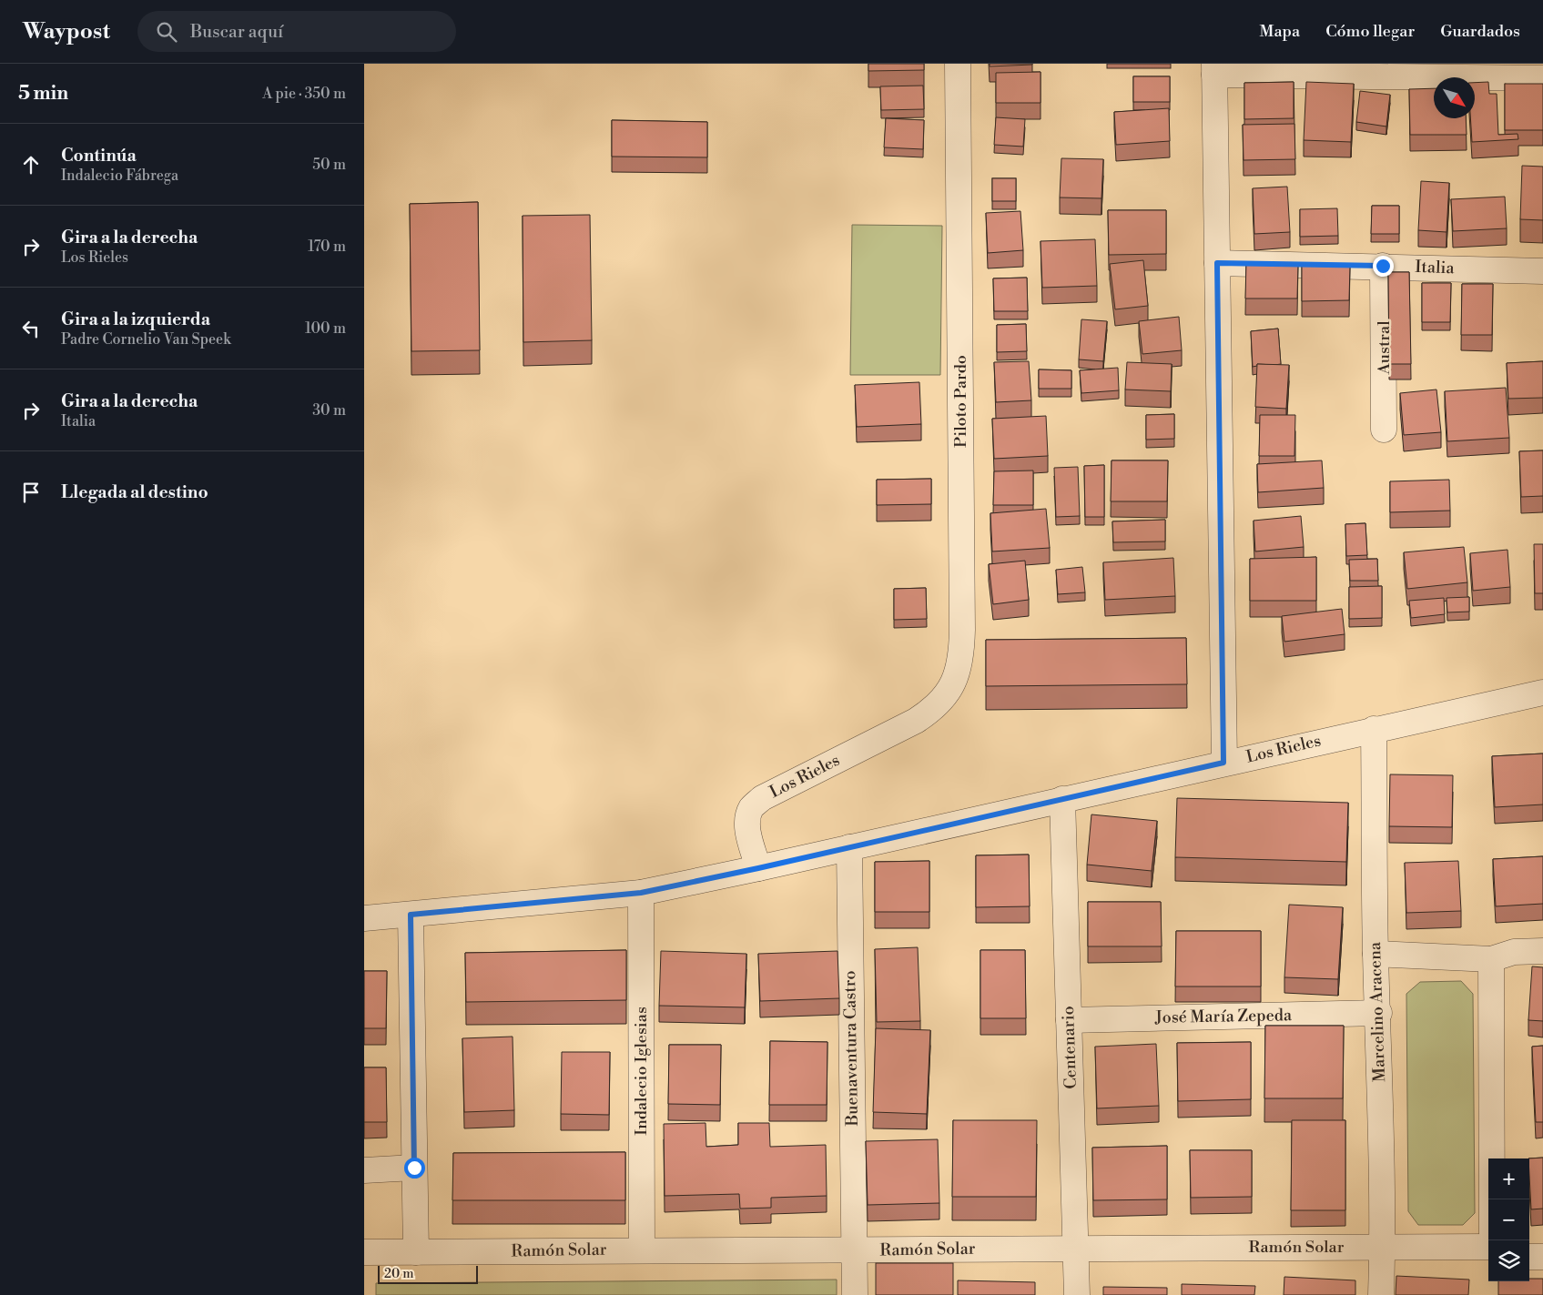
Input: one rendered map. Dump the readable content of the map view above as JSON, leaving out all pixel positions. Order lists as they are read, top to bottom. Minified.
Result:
{"streets":{"street":["Italia","Austral","Piloto Pardo","Los Rieles","Marcelino Aracena","José María Zepeda","Centenario","Buenaventura Castro","Indalecio Iglesias","Ramón Solar"]},"crossings":[["Italia","Austral"],["Piloto Pardo","Los Rieles"],["Los Rieles","Marcelino Aracena"],["Los Rieles","Centenario"],["Los Rieles","Buenaventura Castro"],["Los Rieles","Indalecio Iglesias"],["Marcelino Aracena","José María Zepeda"],["Marcelino Aracena","Ramón Solar"],["José María Zepeda","Centenario"],["Centenario","Ramón Solar"],["Buenaventura Castro","Ramón Solar"],["Indalecio Iglesias","Ramón Solar"]],"scale_bar":"20 m","north":"bottom right","page":{"header":"Waypost","search":"Buscar aquí","nav":["Mapa","Cómo llegar","Guardados"],"heading":["5 min","A pie · 350 m"],"list":[["Continúa","Indalecio Fábrega","50 m"],["Gira a la derecha","Los Rieles","170 m"],["Gira a la izquierda","Padre Cornelio Van Speek","100 m"],["Gira a la derecha","Italia","30 m"],"Llegada al destino"],"map_buttons":["+","−"],"scale":"20 m"}}
